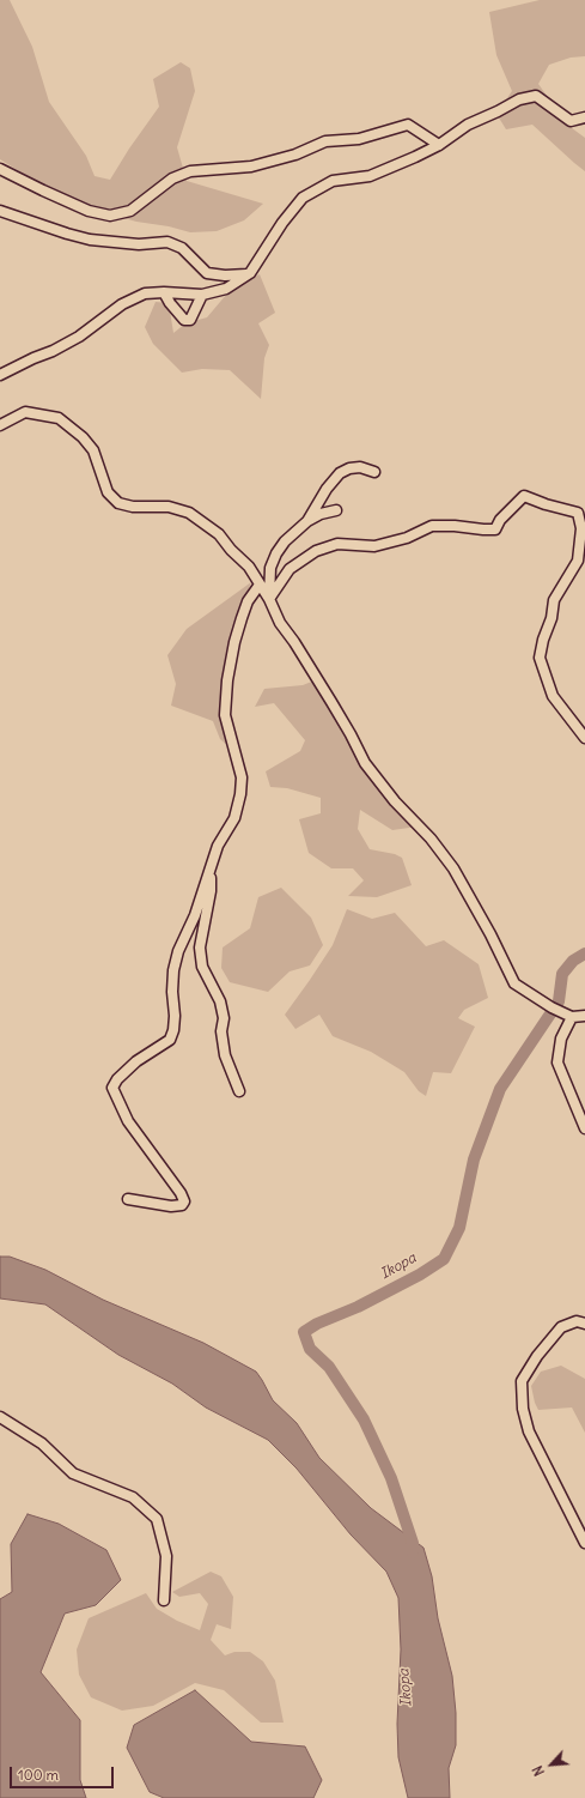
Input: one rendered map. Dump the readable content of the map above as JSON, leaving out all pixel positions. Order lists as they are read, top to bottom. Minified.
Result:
{"water":["Ikopa"],"scale_bar":"100 m","north":"bottom left"}
